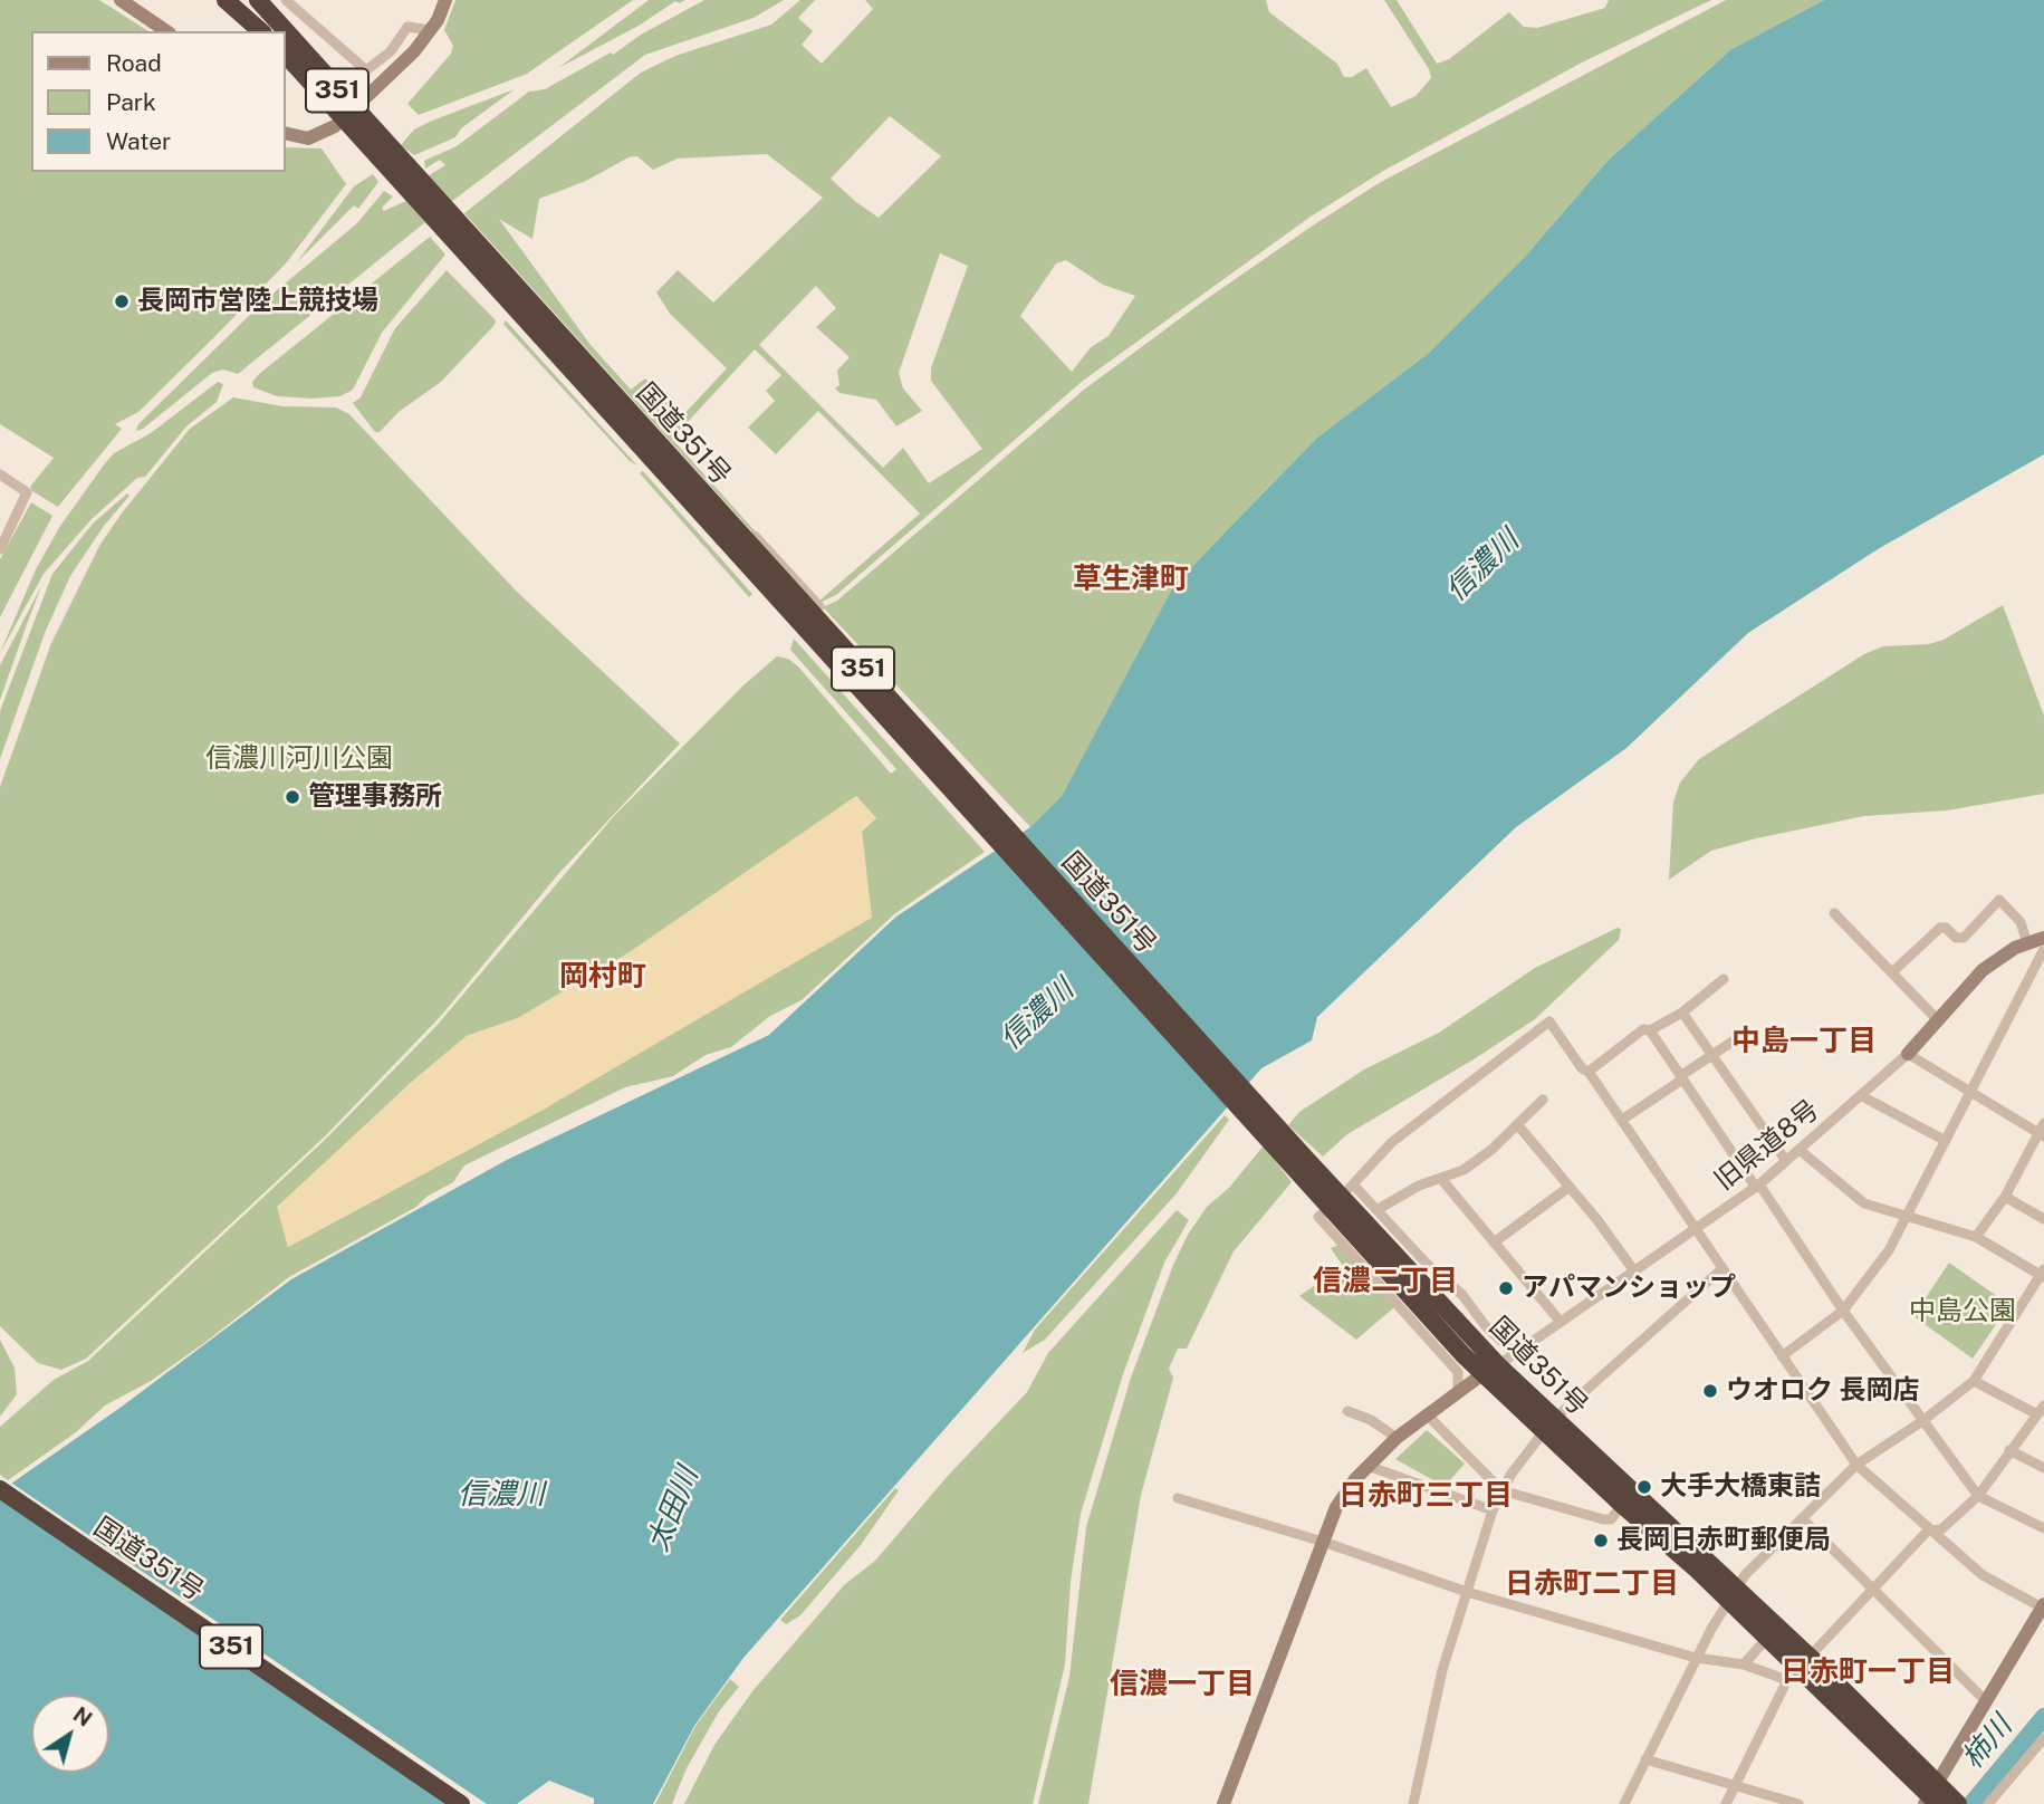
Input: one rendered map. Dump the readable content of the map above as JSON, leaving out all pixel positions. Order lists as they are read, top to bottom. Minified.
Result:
{"streets":{"highway":["351","国道351号"],"street":["旧県道8号"]},"crossings":[["国道351号","旧県道8号"]],"districts":["草生津町","岡村町","中島一丁目","信濃二丁目","日赤町三丁目","日赤町二丁目","日赤町一丁目","信濃一丁目"],"water":["信濃川","太田川","柿川"],"parks":["信濃川河川公園","中島公園"],"places":["長岡市営陸上競技場","管理事務所","アパマンショップ","ウオロク 長岡店","大手大橋東詰","長岡日赤町郵便局"],"legend":["Road","Park","Water"],"north":"top right"}
